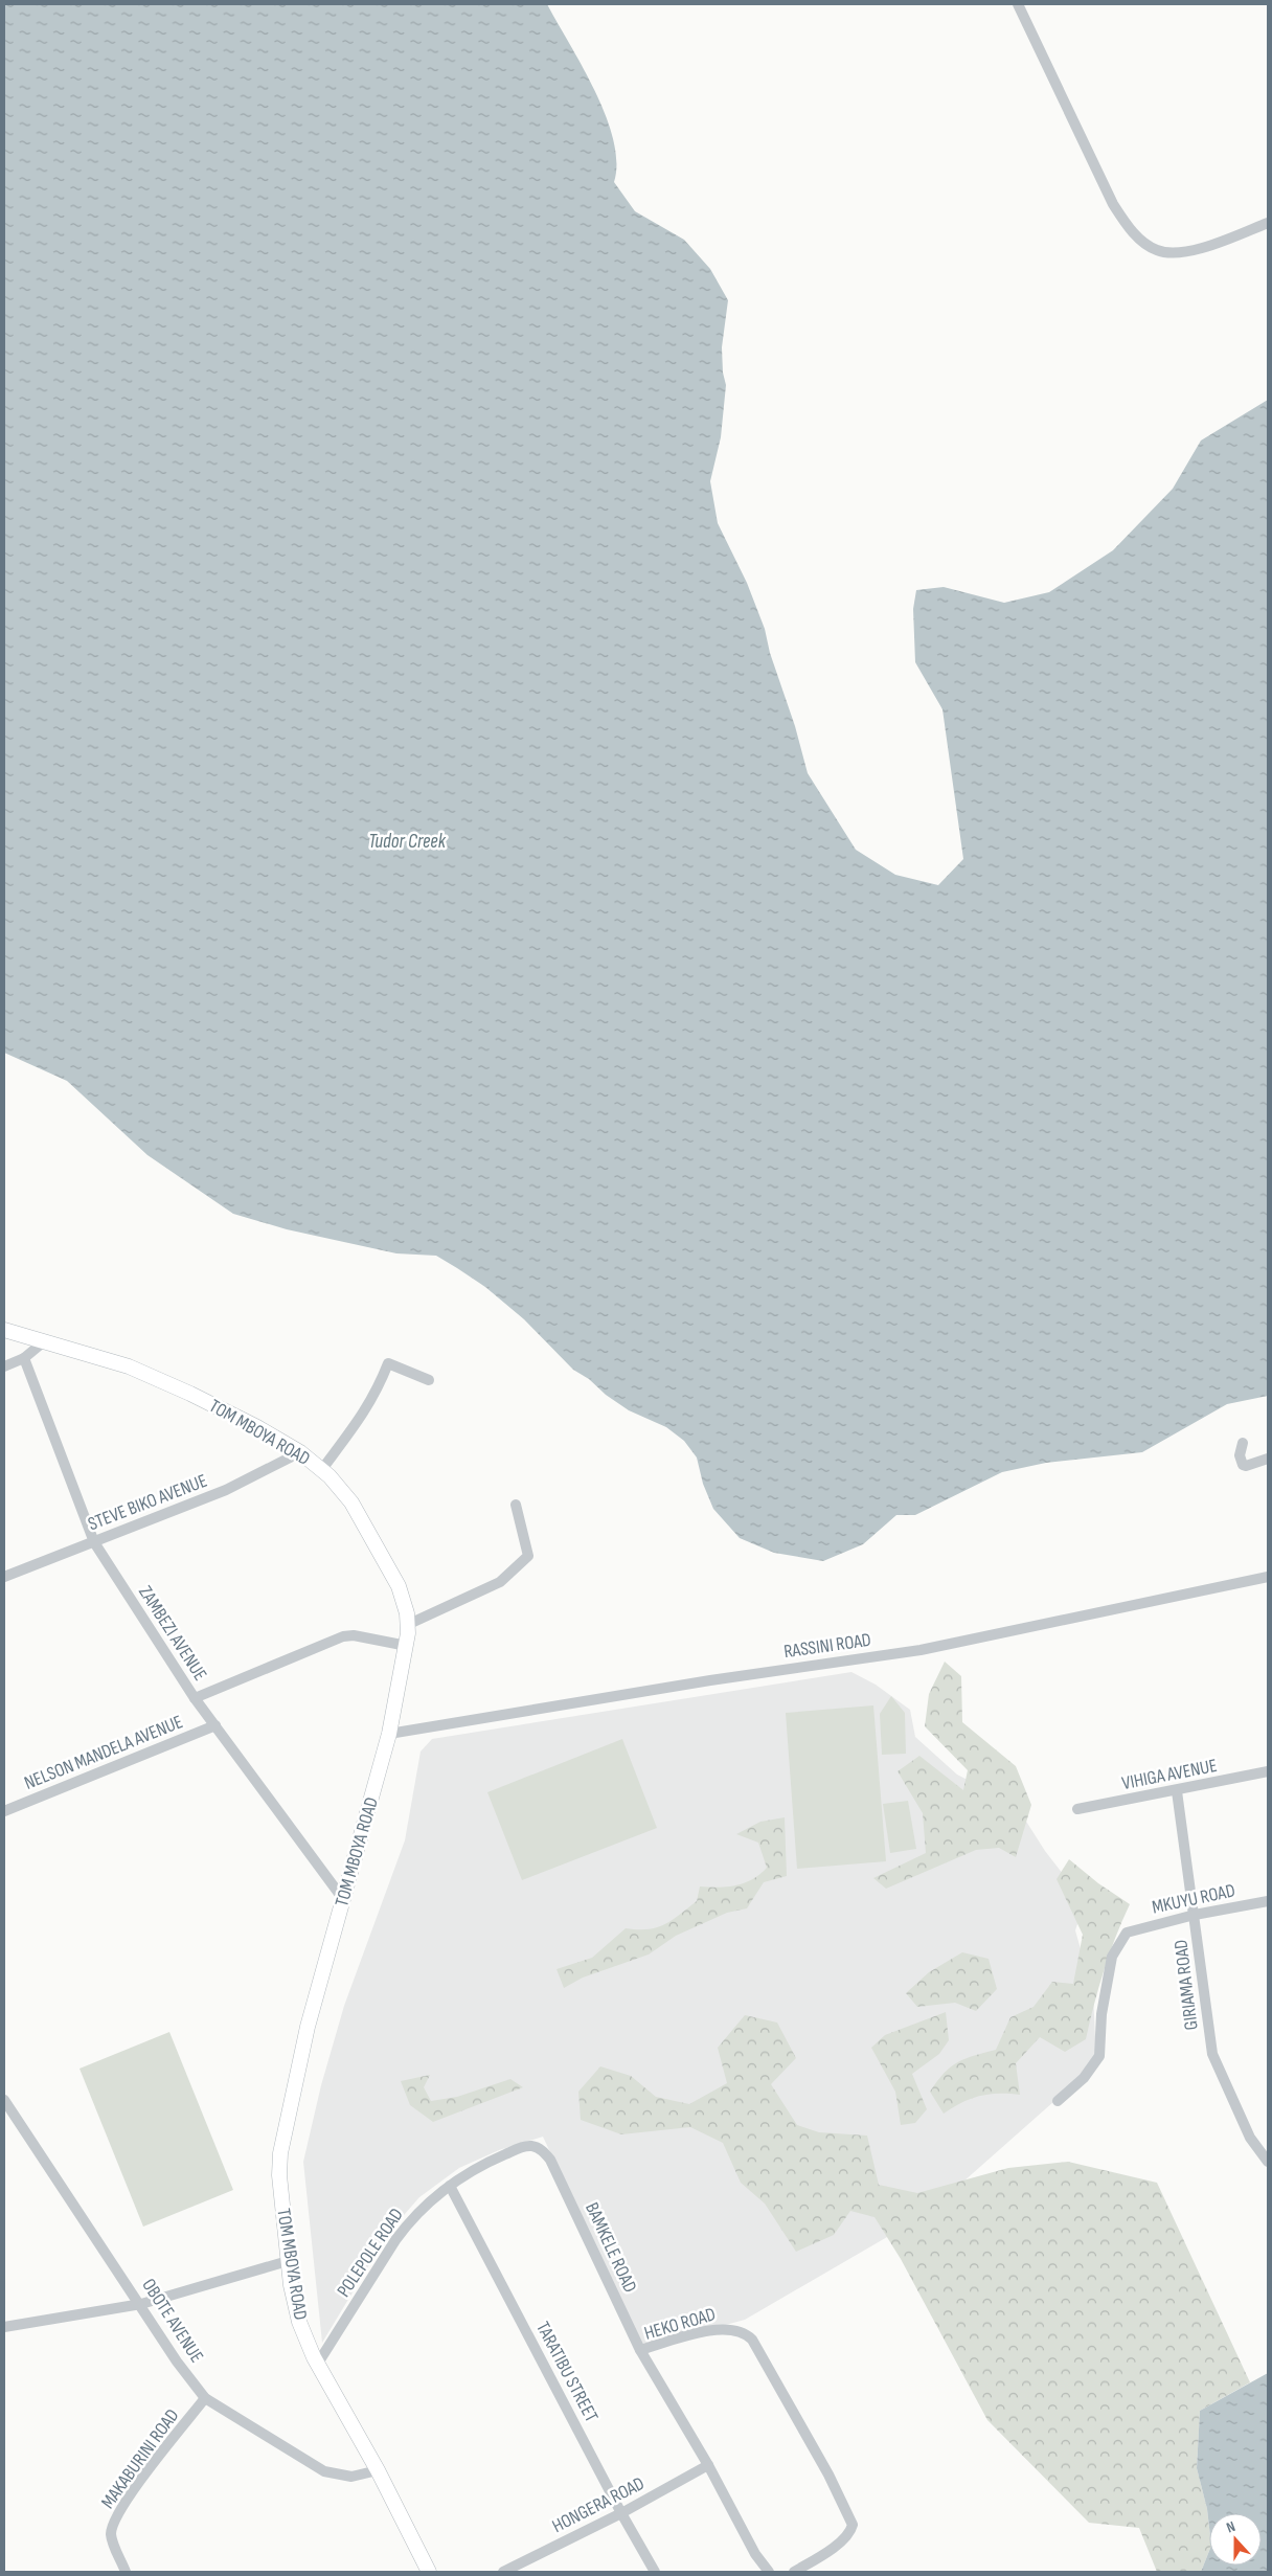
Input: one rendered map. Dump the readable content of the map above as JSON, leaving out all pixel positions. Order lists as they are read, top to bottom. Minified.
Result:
{"streets":{"main road":["TOM MBOYA ROAD"],"street":["STEVE BIKO AVENUE","ZAMBEZI AVENUE","RASSINI ROAD","NELSON MANDELA AVENUE","VIHIGA AVENUE","MKUYU ROAD","GIRIAMA ROAD","BAMKELE ROAD","POLEPOLE ROAD","OBOTE AVENUE","HEKO ROAD","TARATIBU STREET","MAKABURINI ROAD","HONGERA ROAD"]},"crossings":[["TOM MBOYA ROAD","STEVE BIKO AVENUE"],["TOM MBOYA ROAD","ZAMBEZI AVENUE"],["TOM MBOYA ROAD","RASSINI ROAD"],["TOM MBOYA ROAD","POLEPOLE ROAD"],["TOM MBOYA ROAD","OBOTE AVENUE"],["STEVE BIKO AVENUE","ZAMBEZI AVENUE"],["ZAMBEZI AVENUE","NELSON MANDELA AVENUE"],["VIHIGA AVENUE","GIRIAMA ROAD"],["MKUYU ROAD","GIRIAMA ROAD"],["BAMKELE ROAD","POLEPOLE ROAD"],["BAMKELE ROAD","HEKO ROAD"],["POLEPOLE ROAD","TARATIBU STREET"],["OBOTE AVENUE","MAKABURINI ROAD"],["HEKO ROAD","HONGERA ROAD"],["TARATIBU STREET","HONGERA ROAD"]],"water":["Tudor Creek"],"north":"top"}
